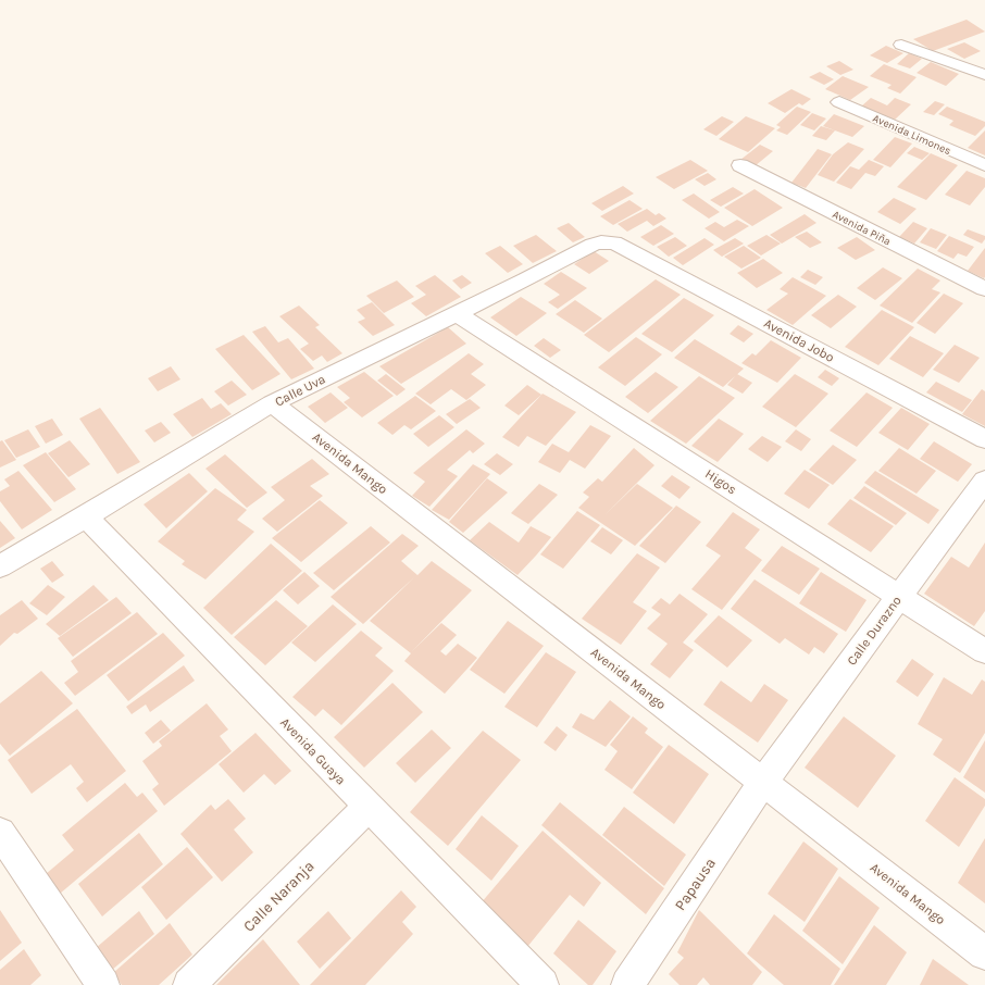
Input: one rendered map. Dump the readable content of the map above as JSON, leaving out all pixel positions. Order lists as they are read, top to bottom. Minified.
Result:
{"streets":{"street":["Avenida Limones","Avenida Piña","Avenida Jobo","Calle Uva","Avenida Mango","Higos","Calle Durazno","Avenida Guaya","Papausa","Calle Naranja"]},"crossings":[["Avenida Jobo","Calle Uva"],["Calle Uva","Avenida Mango"],["Calle Uva","Higos"],["Calle Uva","Avenida Guaya"],["Avenida Mango","Calle Durazno"],["Avenida Mango","Papausa"],["Higos","Calle Durazno"],["Calle Durazno","Papausa"],["Avenida Guaya","Calle Naranja"]]}
